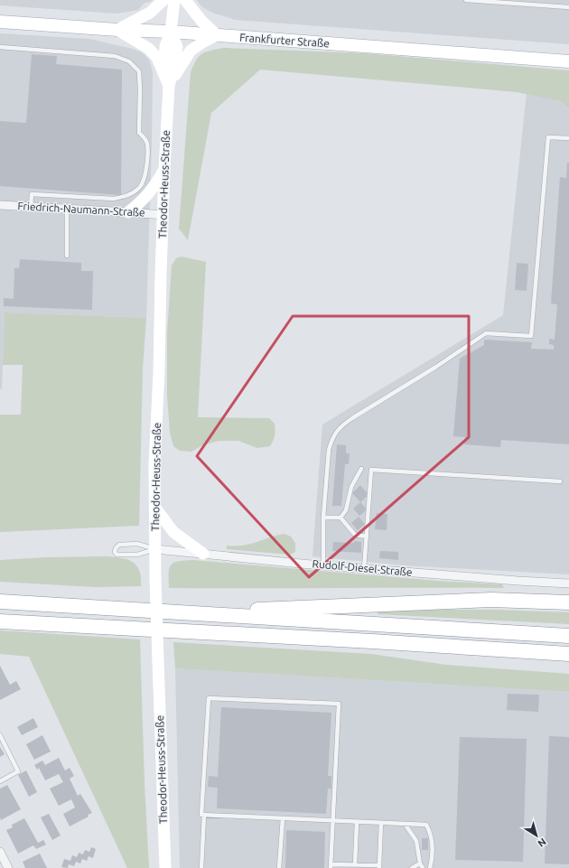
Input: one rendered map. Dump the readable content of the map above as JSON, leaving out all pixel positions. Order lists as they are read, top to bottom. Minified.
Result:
{"streets":{"main road":["Frankfurter Straße","Theodor-Heuss-Straße"],"street":["Friedrich-Naumann-Straße","Rudolf-Diesel-Straße"]},"crossings":[["Theodor-Heuss-Straße","Friedrich-Naumann-Straße"],["Theodor-Heuss-Straße","Rudolf-Diesel-Straße"]],"north":"bottom right"}
